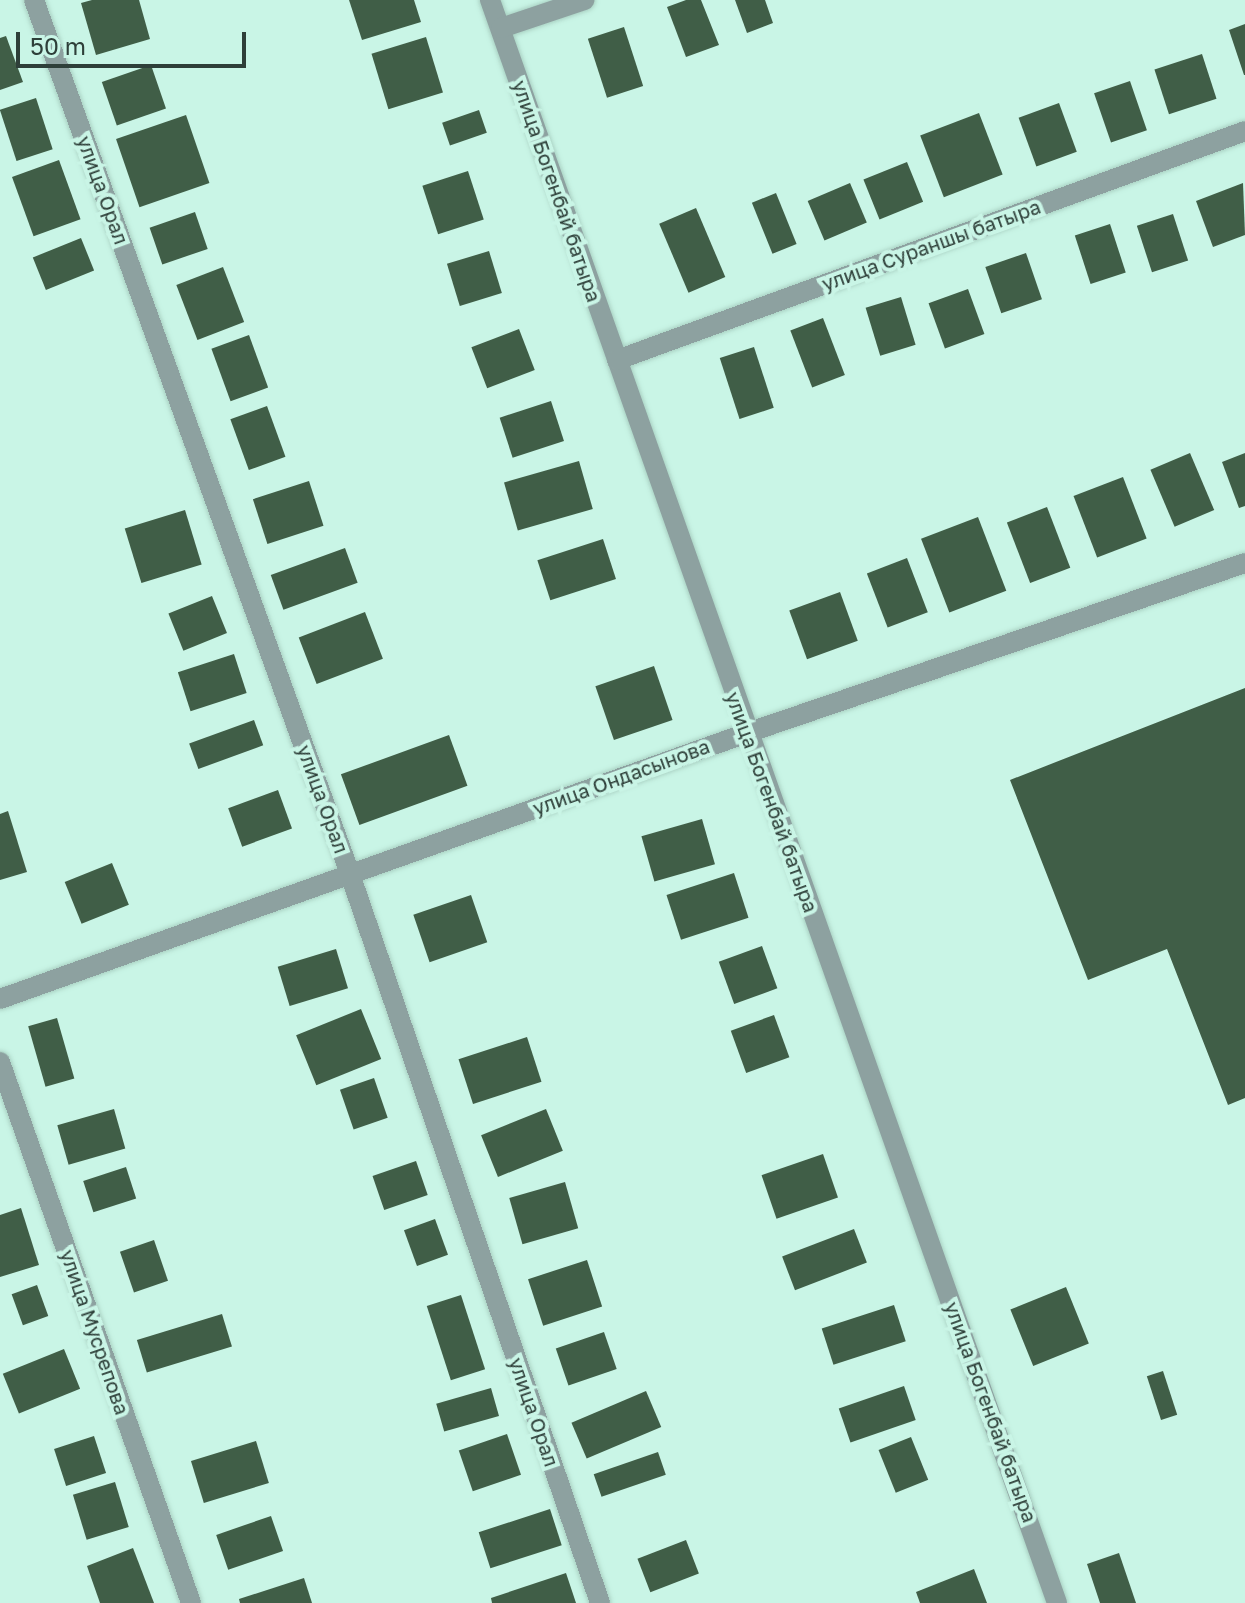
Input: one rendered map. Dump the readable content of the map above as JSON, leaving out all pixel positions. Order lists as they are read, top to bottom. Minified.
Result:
{"streets":{"street":["улица Орал","улица Богенбай батыра","улица Сураншы батыра","улица Ондасынова","улица Мусрепова"]},"crossings":[["улица Орал","улица Ондасынова"],["улица Богенбай батыра","улица Сураншы батыра"],["улица Богенбай батыра","улица Ондасынова"]],"scale_bar":"50 m"}
